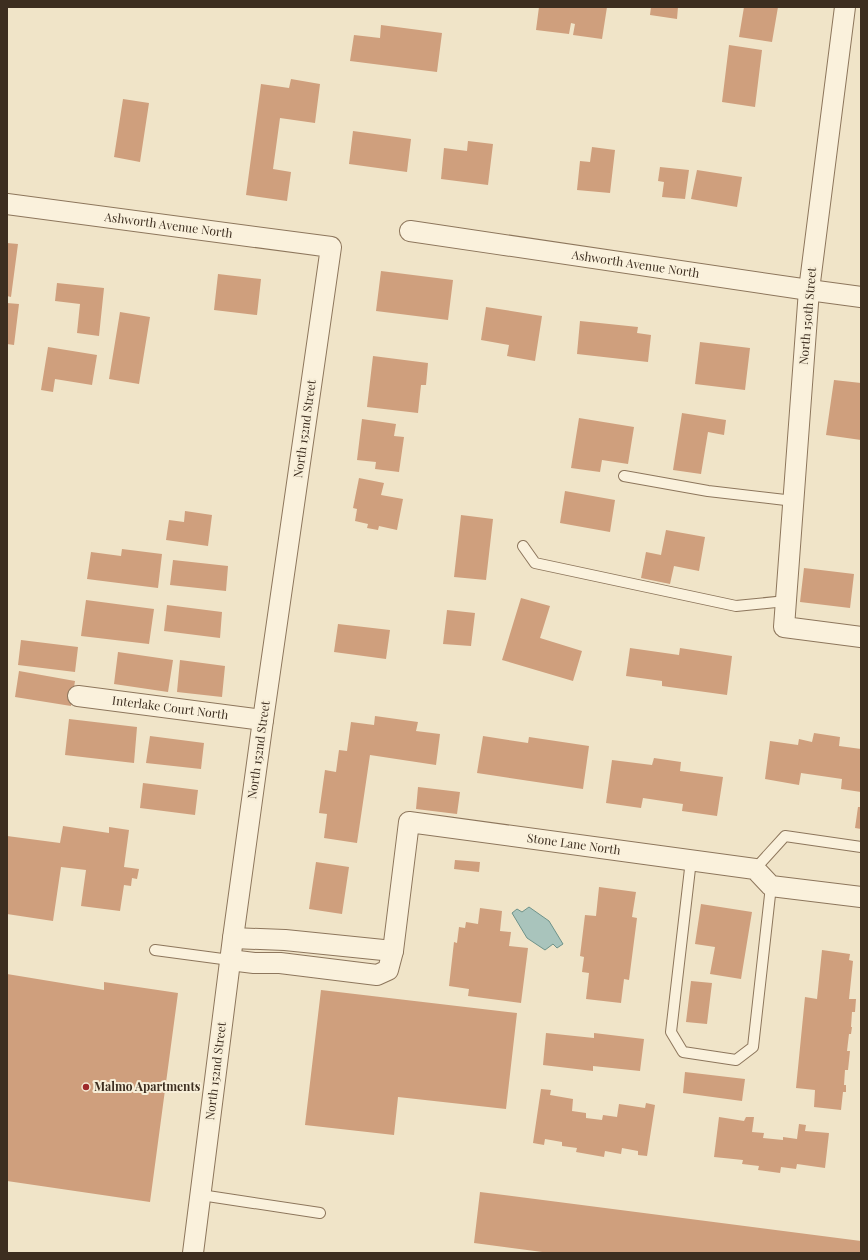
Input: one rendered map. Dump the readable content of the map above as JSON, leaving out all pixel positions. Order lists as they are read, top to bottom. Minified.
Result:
{"streets":{"street":["Ashworth Avenue North","North 150th Street","North 152nd Street","Interlake Court North","Stone Lane North"]},"crossings":[["Ashworth Avenue North","North 150th Street"],["Ashworth Avenue North","North 152nd Street"],["North 152nd Street","Interlake Court North"],["North 152nd Street","Stone Lane North"]],"places":["Malmo Apartments"]}
